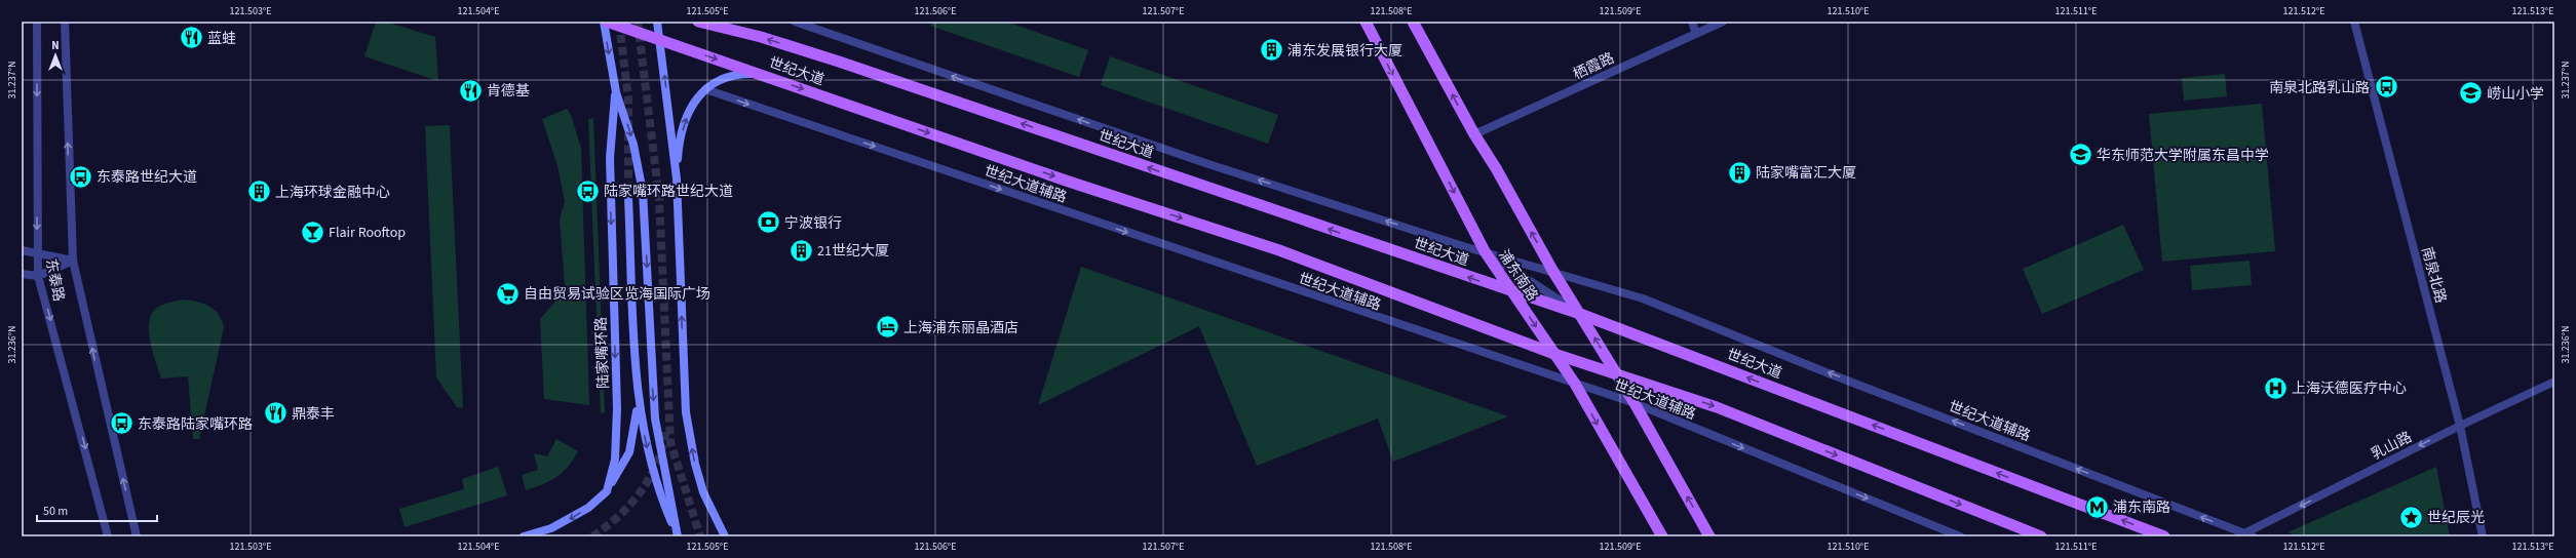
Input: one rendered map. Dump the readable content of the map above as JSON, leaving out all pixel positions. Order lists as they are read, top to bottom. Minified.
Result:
{"streets":{"main road":["世纪大道","浦东南路","陆家嘴环路"],"street":["栖霞路","世纪大道辅路","南泉北路","东泰路","乳山路"]},"crossings":[["世纪大道","世纪大道辅路"],["世纪大道","浦东南路"],["世纪大道辅路","浦东南路"],["世纪大道辅路","乳山路"],["南泉北路","乳山路"]],"one_way":["乳山路"],"places":{"restaurant":["蓝蛙","肯德基","鼎泰丰"],"building":["浦东发展银行大厦","陆家嘴富汇大厦","上海环球金融中心","21世纪大厦"],"bus stop":["南泉北路乳山路","东泰路世纪大道","陆家嘴环路世纪大道","东泰路陆家嘴环路"],"school or university":["崂山小学","华东师范大学附属东昌中学"],"bank":["宁波银行"],"bar":["Flair Rooftop"],"supermarket":["自由贸易试验区览海国际广场"],"hotel":["上海浦东丽晶酒店"],"hospital":["上海沃德医疗中心"],"metro station":["浦东南路"],"place":["世纪辰光"]},"scale_bar":"50 m","north":"top","coordinates":["121.503°E","121.504°E","121.505°E","121.506°E","121.507°E","121.508°E","121.509°E","121.510°E","121.511°E","121.512°E","121.513°E","31.237°N","31.236°N"]}
